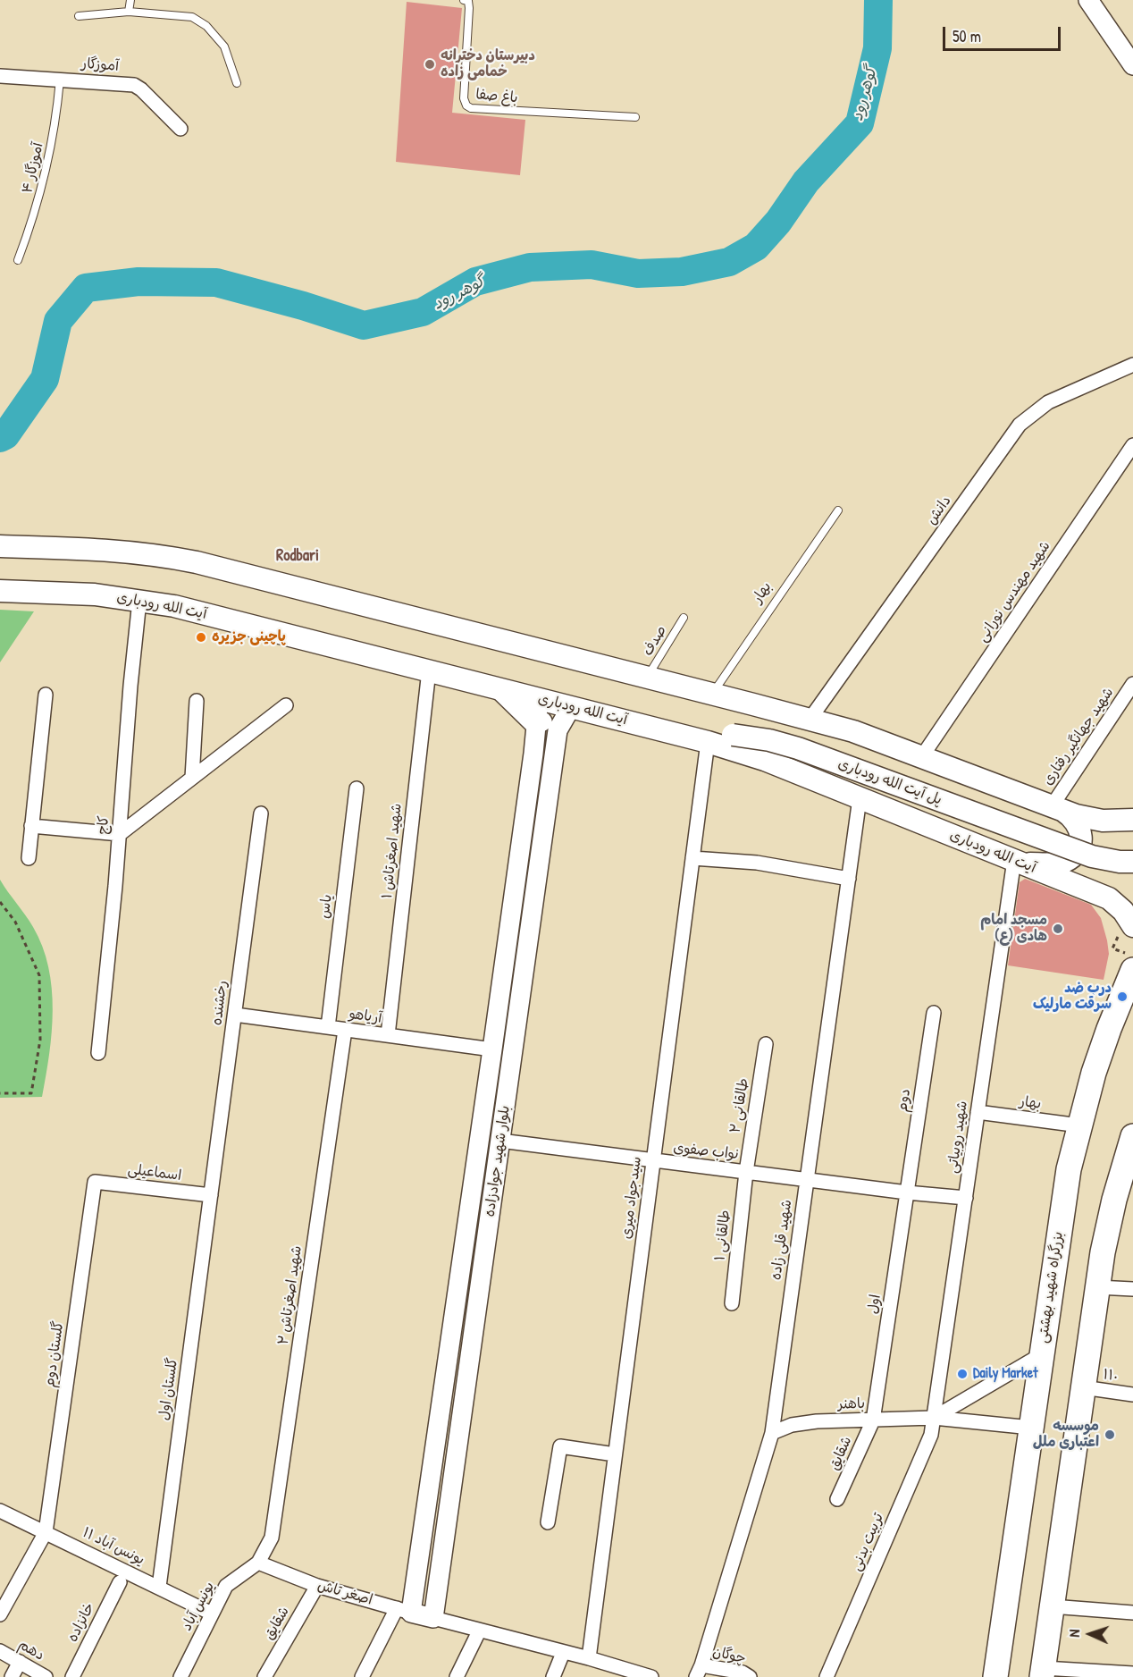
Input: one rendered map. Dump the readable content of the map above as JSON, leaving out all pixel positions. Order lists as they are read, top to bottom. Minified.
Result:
{"streets":{"highway":["بزرگراه شهید بهشتی"],"main road":["آیت الله رودباری","پل آیت الله رودباری"],"street":["آموزگار","دانش","شهید مهندس نورانی","بهار","شهید جهانگیر رفتاری","کاج","شهید اصغرتاش ۱","یاس","رخشنده","آریاهو","دوم","طالقانی ۲","شهید روبیاتی","نواب صفوی","بلوار شهید جوادزاده","اسماعیلی","سیدجواد میری","طالقانی ۱","شهید قلی زاده","شهید اصغرتاش ۲","اول","گلستان دوم","۱۱۰","گلستان اول","باهنر","شقایق","تربیت بدنی","یونس آباد ۱۱","اصغر تاش","یونس آباد","خانزاده","دهم","چوگان"],"lane":["باغ صفا","آموزگار ۴","صدف"]},"crossings":[["آموزگار","آموزگار ۴"],["بهار","شهید روبیاتی"],["بهار","بزرگراه شهید بهشتی"],["آیت الله رودباری","پل آیت الله رودباری"],["آیت الله رودباری","کاج"],["آیت الله رودباری","شهید اصغرتاش ۱"],["آیت الله رودباری","شهید روبیاتی"],["آیت الله رودباری","بلوار شهید جوادزاده"],["آیت الله رودباری","سیدجواد میری"],["آیت الله رودباری","شهید قلی زاده"],["شهید اصغرتاش ۱","آریاهو"],["یاس","آریاهو"],["رخشنده","آریاهو"],["رخشنده","اسماعیلی"],["رخشنده","گلستان اول"],["آریاهو","شهید اصغرتاش ۲"],["دوم","نواب صفوی"],["دوم","اول"],["طالقانی ۲","نواب صفوی"],["طالقانی ۲","طالقانی ۱"],["شهید روبیاتی","نواب صفوی"],["شهید روبیاتی","باهنر"],["شهید روبیاتی","تربیت بدنی"],["نواب صفوی","بلوار شهید جوادزاده"],["نواب صفوی","سیدجواد میری"],["نواب صفوی","طالقانی ۱"],["نواب صفوی","شهید قلی زاده"],["نواب صفوی","اول"],["بلوار شهید جوادزاده","اصغر تاش"],["اسماعیلی","گلستان دوم"],["اسماعیلی","گلستان اول"],["شهید قلی زاده","باهنر"],["شهید قلی زاده","چوگان"],["بزرگراه شهید بهشتی","باهنر"],["شهید اصغرتاش ۲","اصغر تاش"],["شهید اصغرتاش ۲","یونس آباد"],["اول","باهنر"],["اول","شقایق"],["گلستان دوم","یونس آباد ۱۱"],["گلستان اول","یونس آباد ۱۱"],["باهنر","شقایق"],["باهنر","تربیت بدنی"],["شقایق","اصغر تاش"],["یونس آباد ۱۱","یونس آباد"],["اصغر تاش","یونس آباد"]],"districts":["Rodbari"],"water":["گوهر رود"],"places":["دبیرستان دخترانه خمامی زاده","پاچینی جزیره","مسجد امام هادی (ع)","درب ضد سرقت مارلیک","Daily Market","موسسه اعتباری ملل"],"scale_bar":"50 m","north":"left"}
